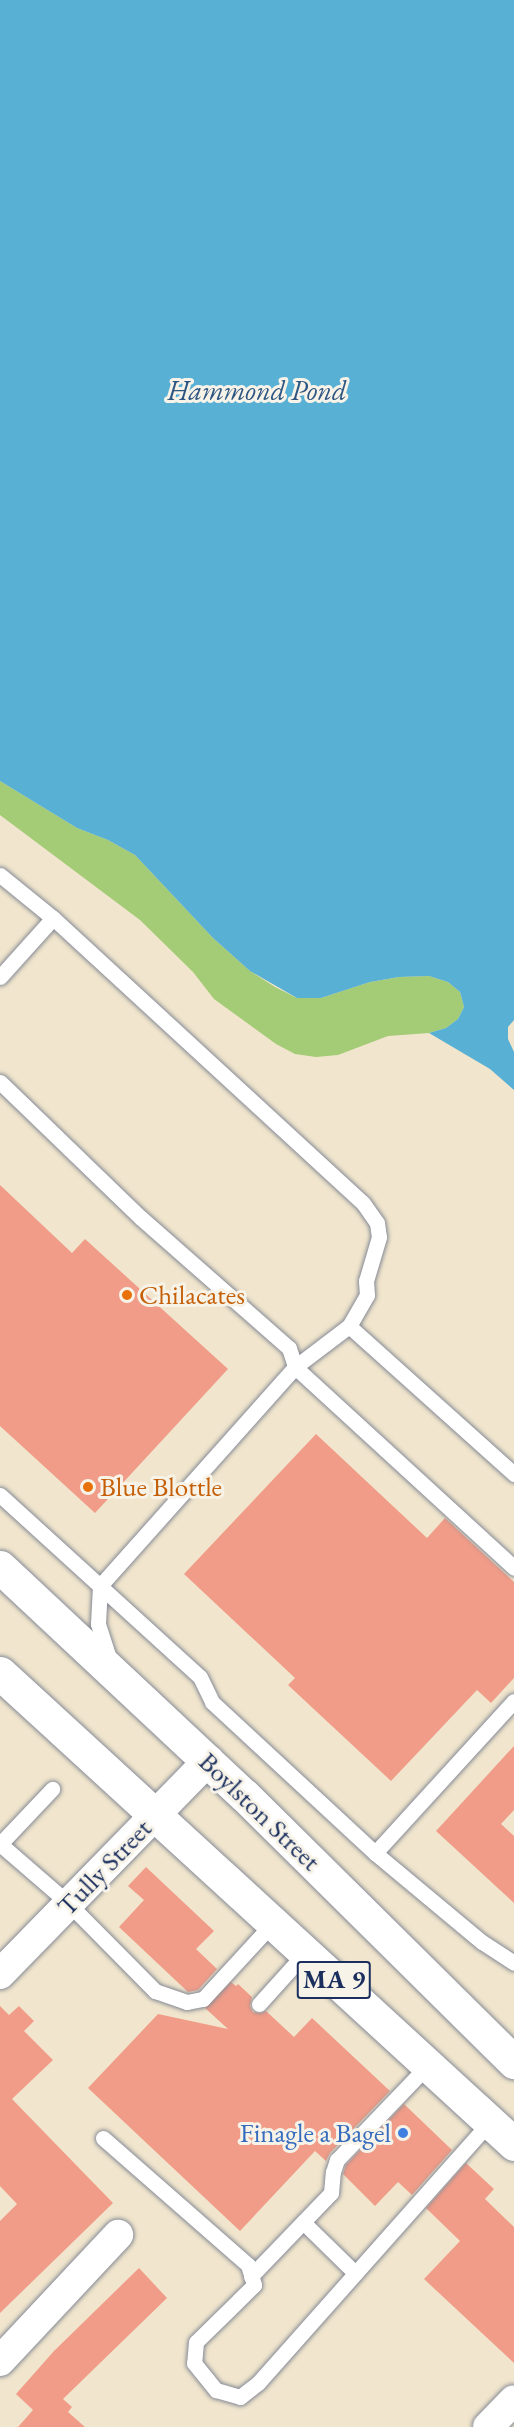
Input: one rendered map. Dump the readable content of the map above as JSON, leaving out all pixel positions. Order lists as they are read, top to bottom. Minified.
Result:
{"streets":{"highway":["Boylston Street","MA 9"],"street":["Tully Street"]},"crossings":[["Boylston Street","Tully Street"],["Tully Street","MA 9"]],"water":["Hammond Pond"],"places":["Chilacates","Blue Blottle","Finagle a Bagel"]}
